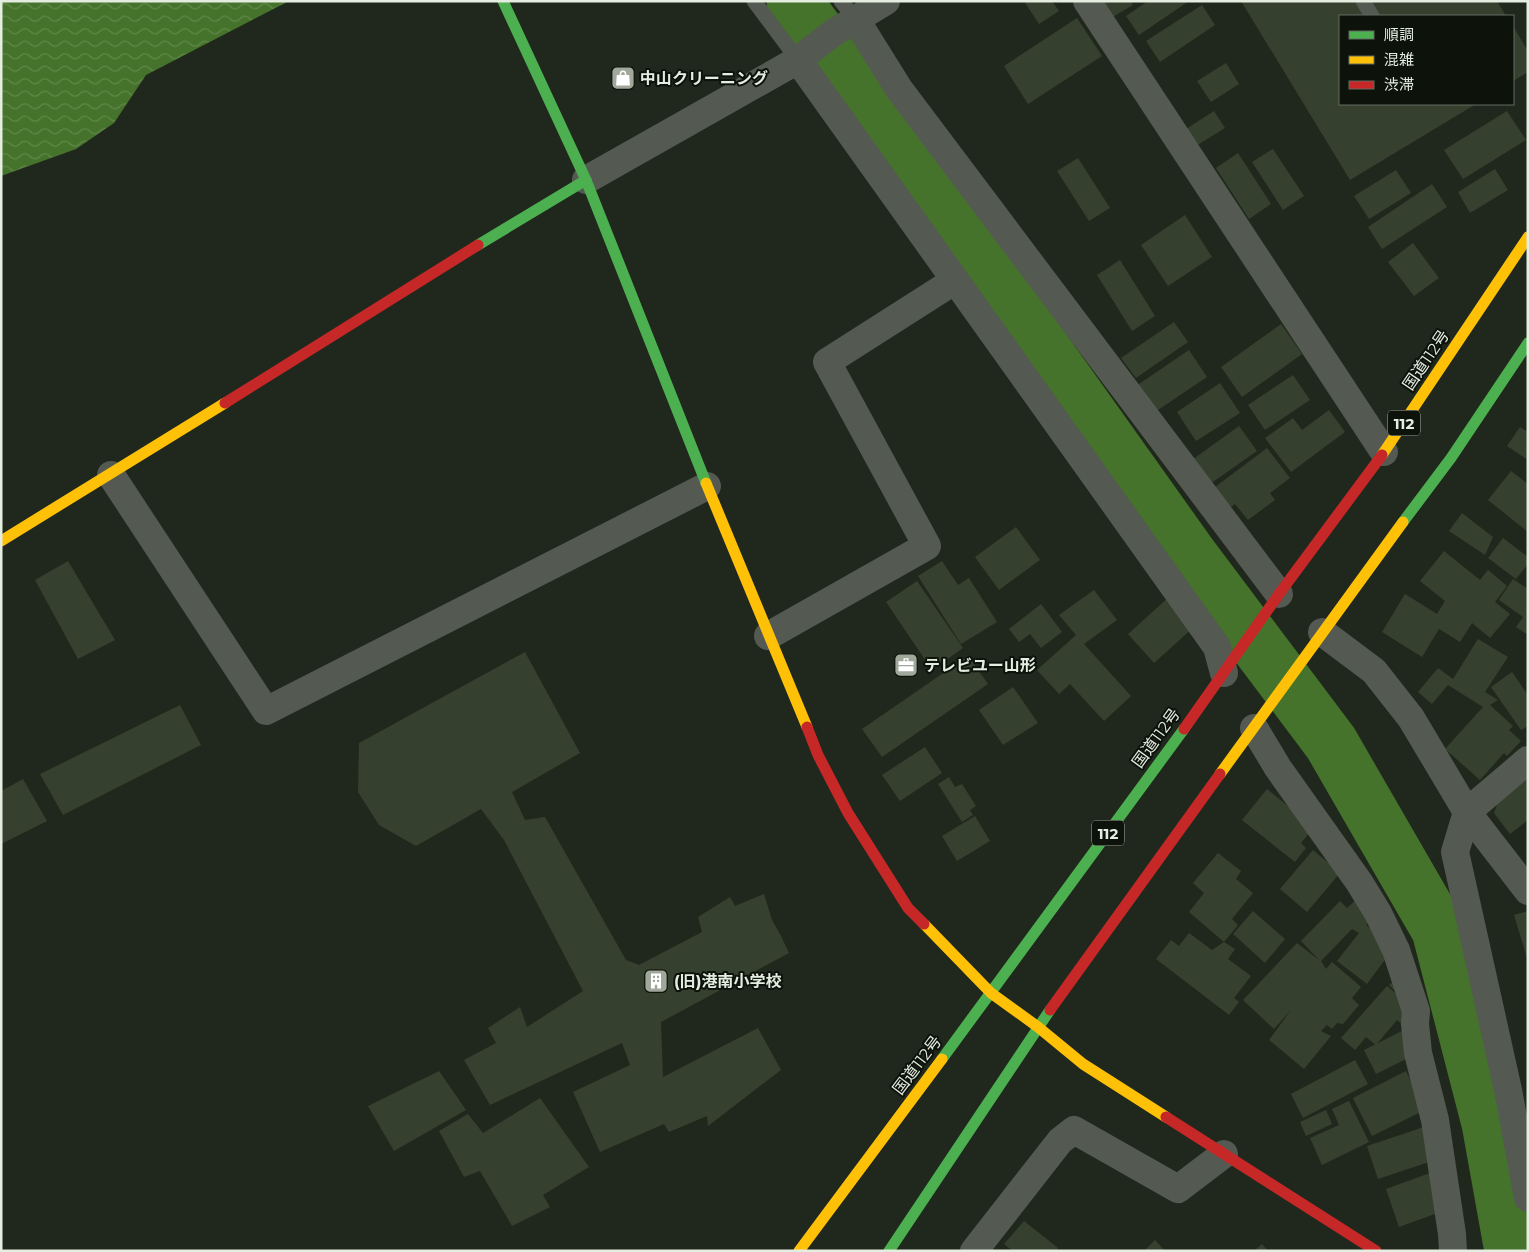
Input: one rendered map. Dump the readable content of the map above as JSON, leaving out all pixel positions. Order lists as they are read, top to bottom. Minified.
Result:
{"streets":{"main road":["国道112号","112"]},"places":{"shop":["中山クリーニング"],"office":["テレビユー山形"],"building":["(旧)港南小学校"]},"legend":["順調","混雑","渋滞"]}
